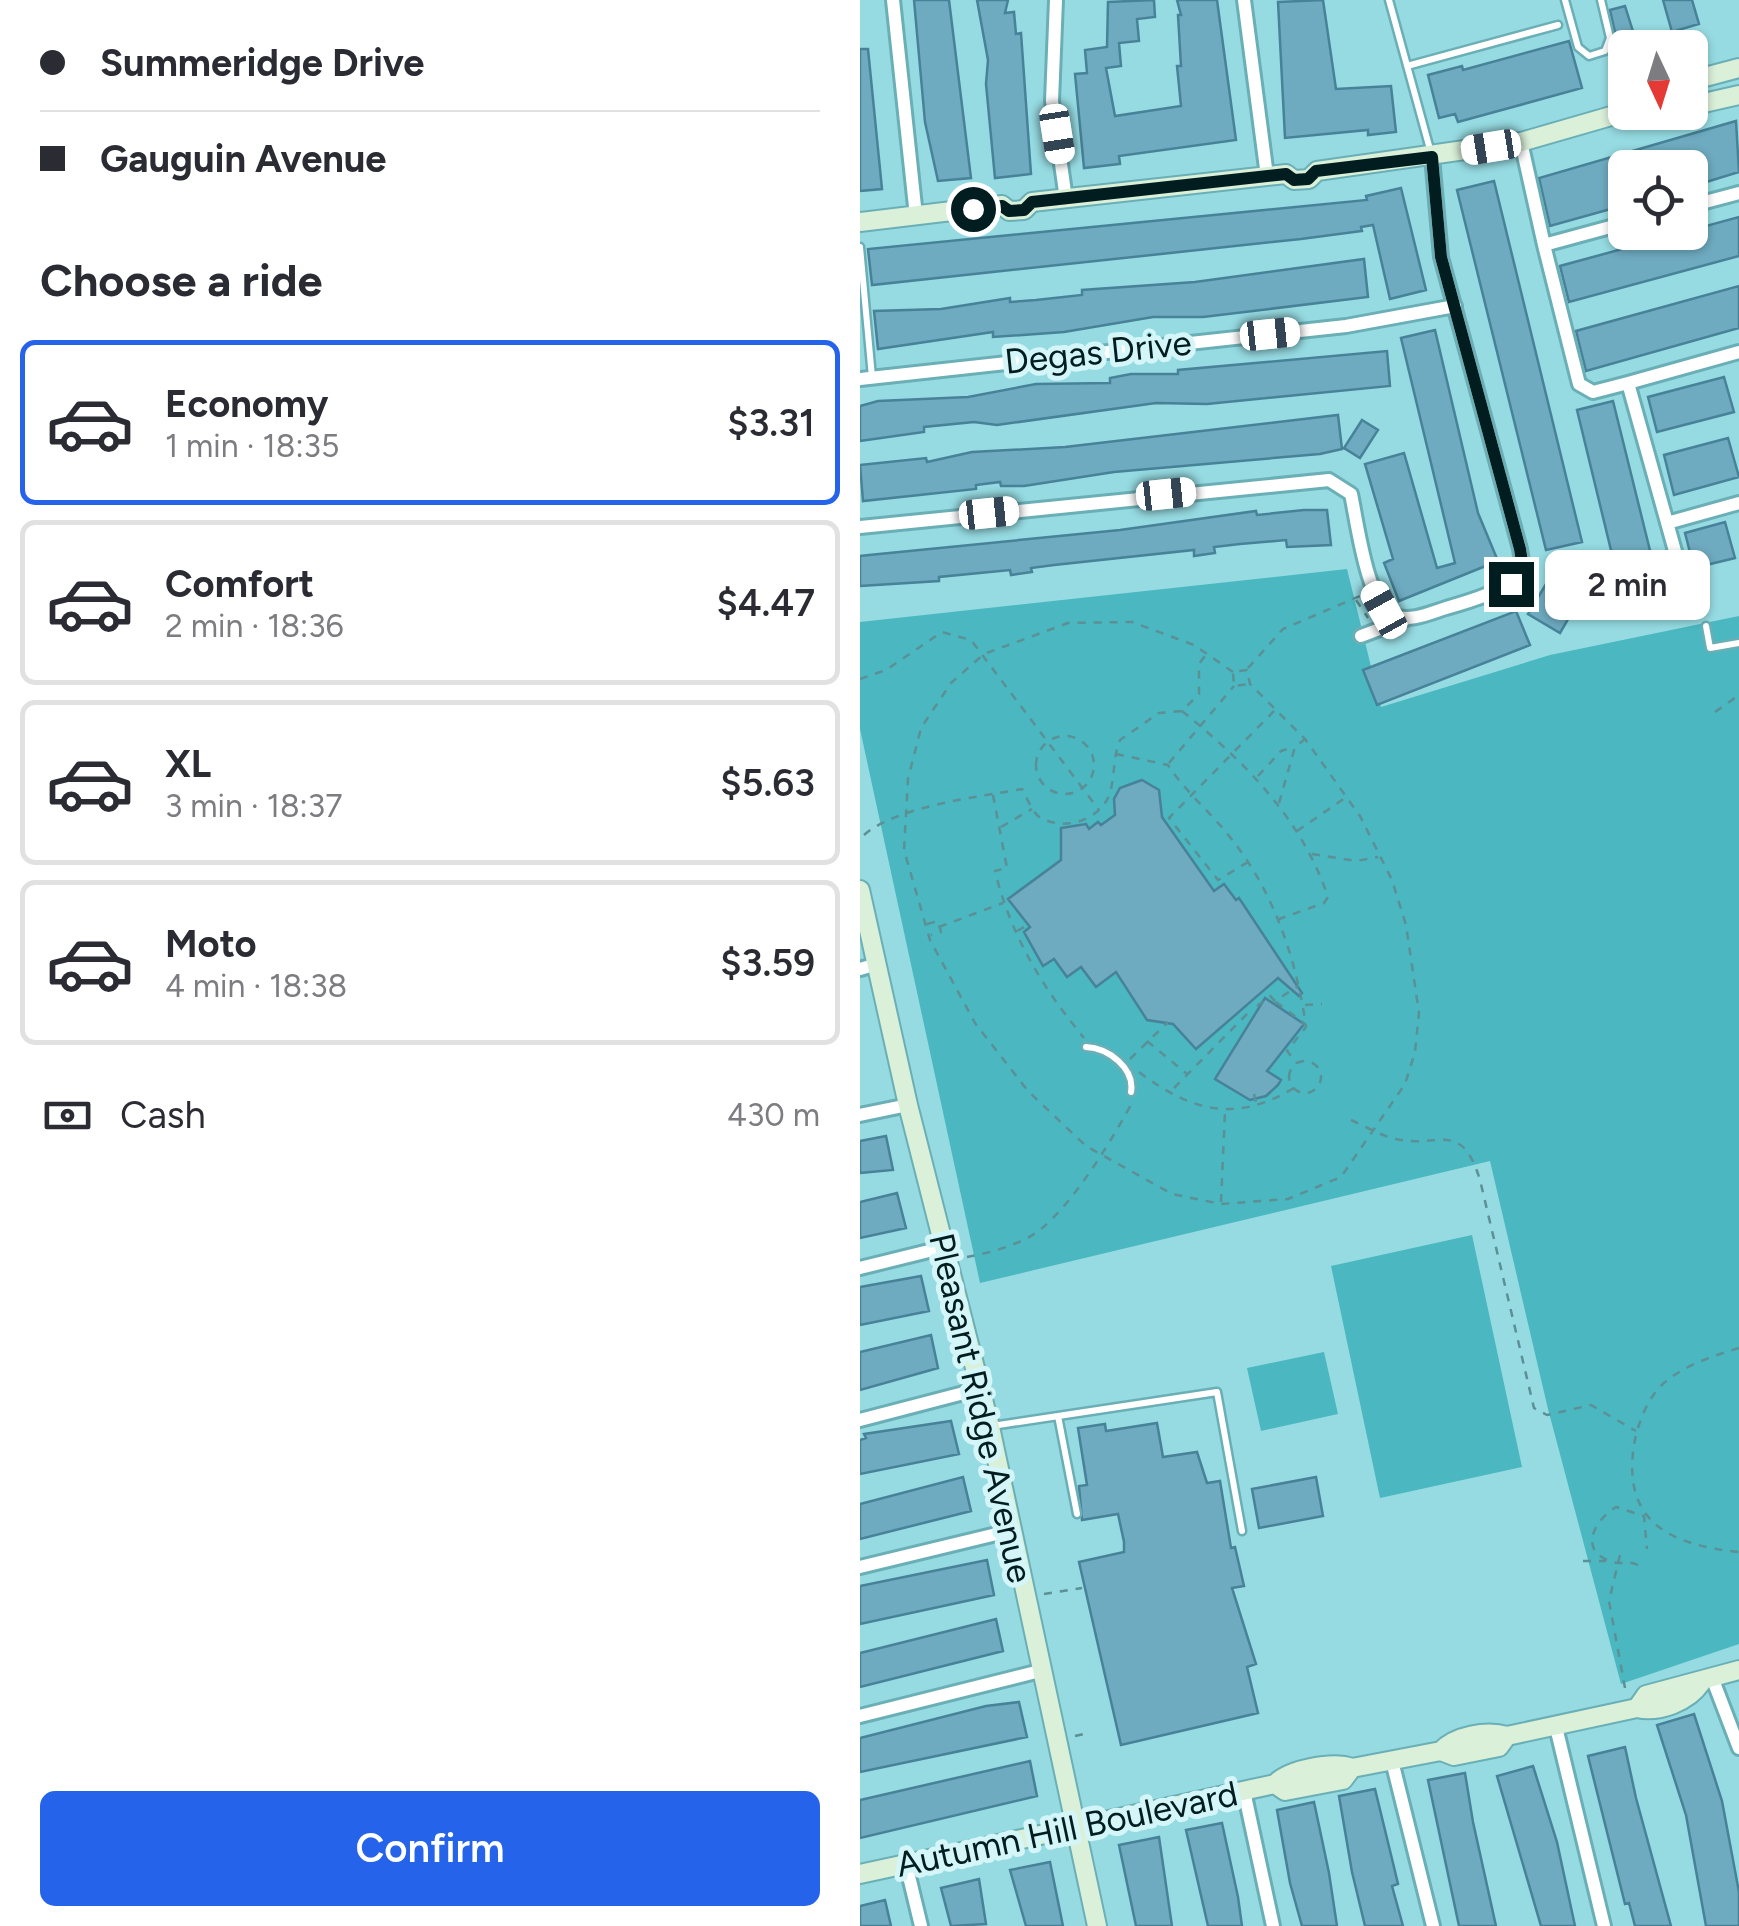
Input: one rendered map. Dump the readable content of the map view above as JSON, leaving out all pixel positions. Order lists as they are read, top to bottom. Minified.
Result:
{"streets":{"street":["Degas Drive","Pleasant Ridge Avenue","Autumn Hill Boulevard"]},"crossings":[["Pleasant Ridge Avenue","Autumn Hill Boulevard"]],"north":"bottom","page":{"banner":["Summeridge Drive","Gauguin Avenue"],"heading":"Choose a ride","list":[{"name":"Economy","note":"1 min · 18:35","value":"$3.31"},{"name":"Comfort","note":"2 min · 18:36","value":"$4.47"},{"name":"XL","note":"3 min · 18:37","value":"$5.63"},{"name":"Moto","note":"4 min · 18:38","value":"$3.59"}],"bubble":"2 min","pay":["Cash","430 m"],"buttons":"Confirm"}}
